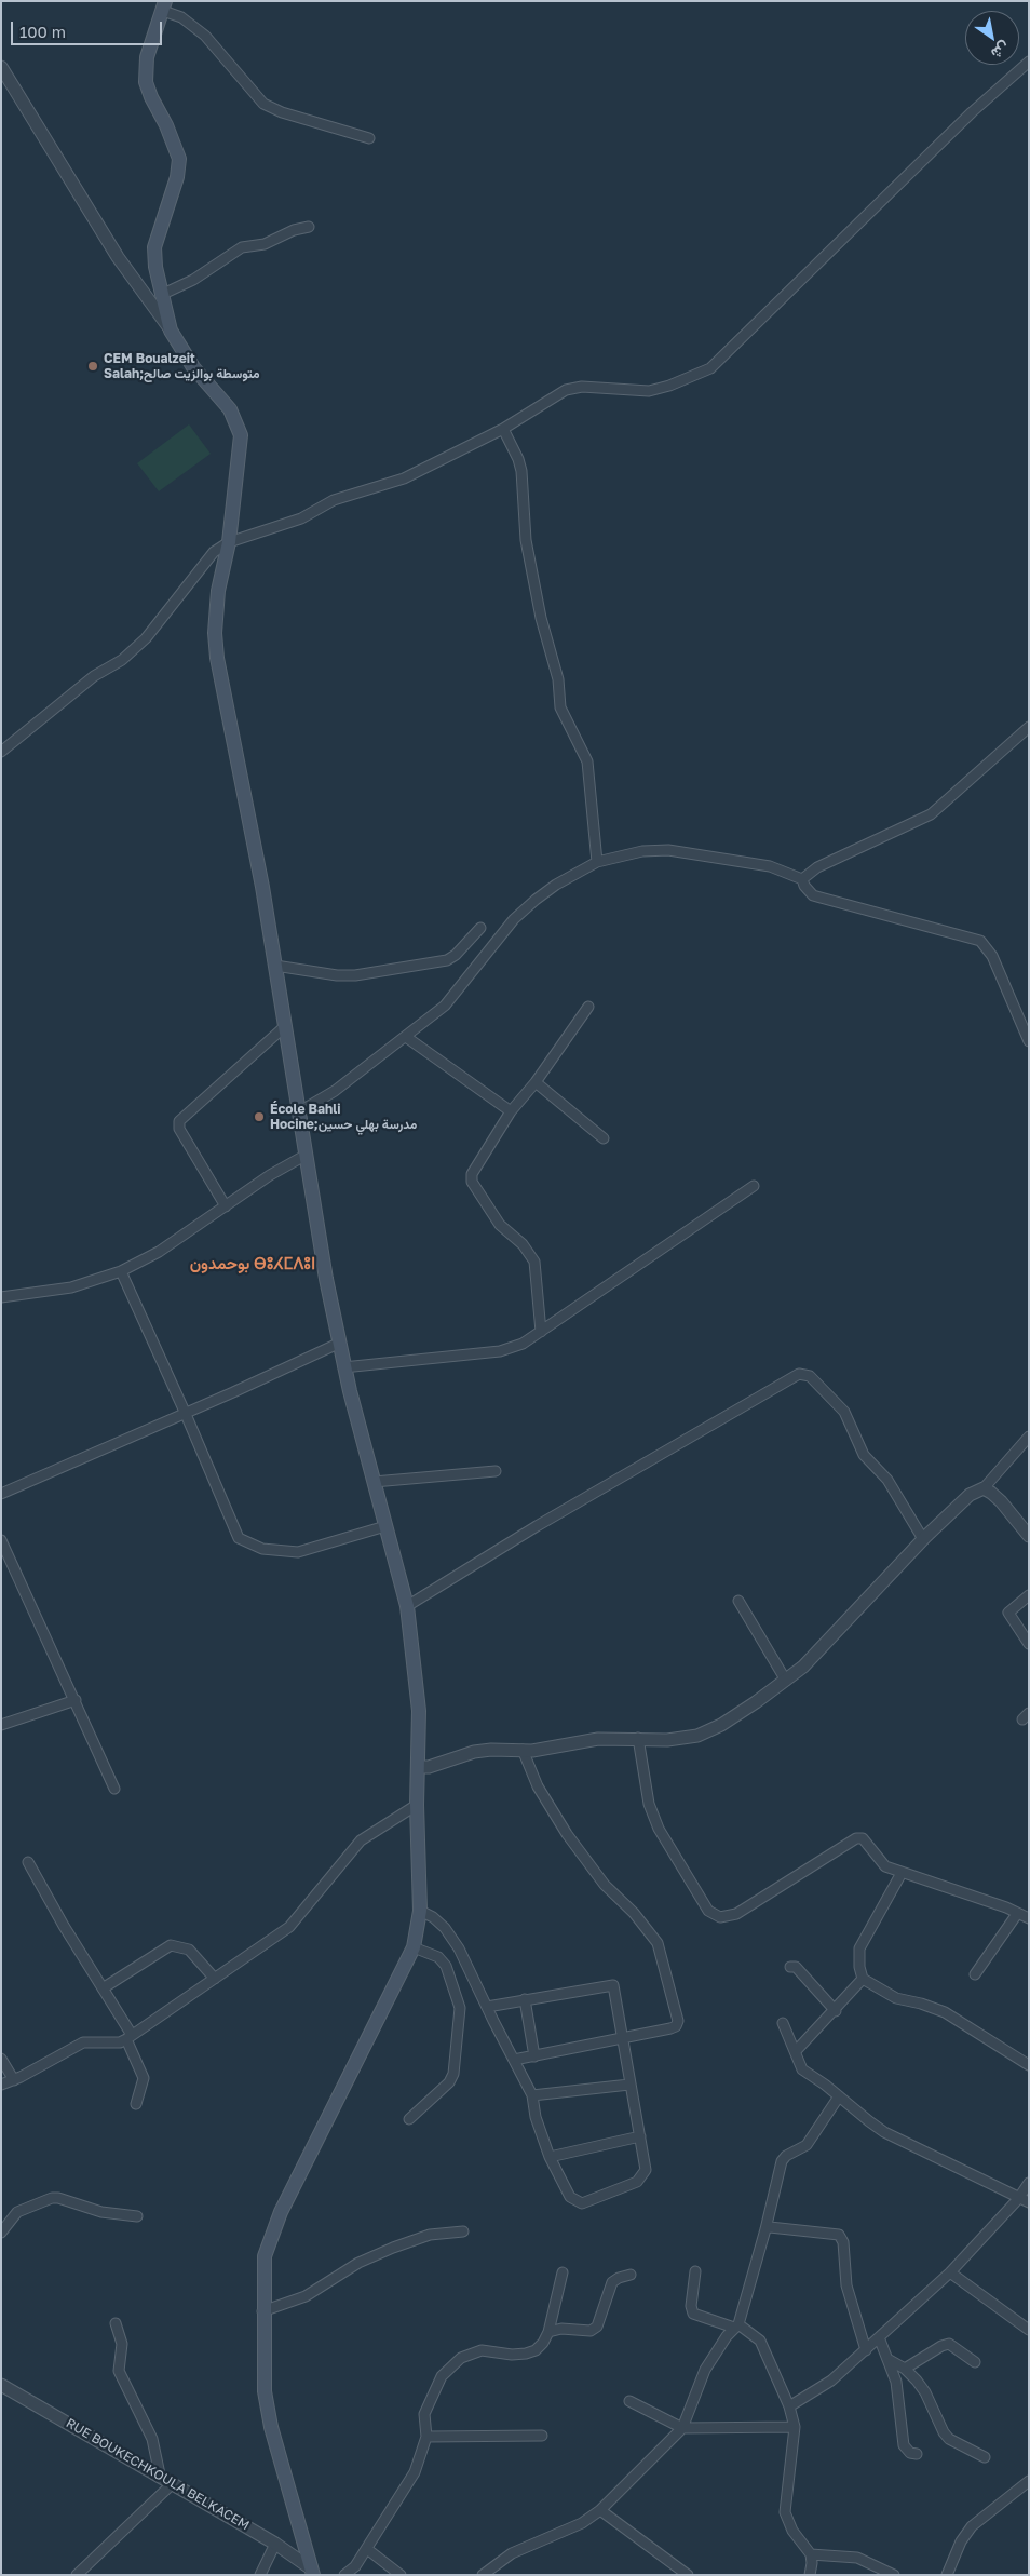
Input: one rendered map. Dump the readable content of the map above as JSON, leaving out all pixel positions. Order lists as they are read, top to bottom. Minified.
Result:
{"streets":{"street":["RUE BOUKECHKOULA BELKACEM"]},"districts":["بوحمدون ⴱⵓⵃⵎⴷⵓⵏ"],"places":["CEM Boualzeit Salah;متوسطة بوالزيت صالح","École Bahli Hocine;مدرسة بهلي حسين"],"scale_bar":"100 m","north":"bottom right"}
